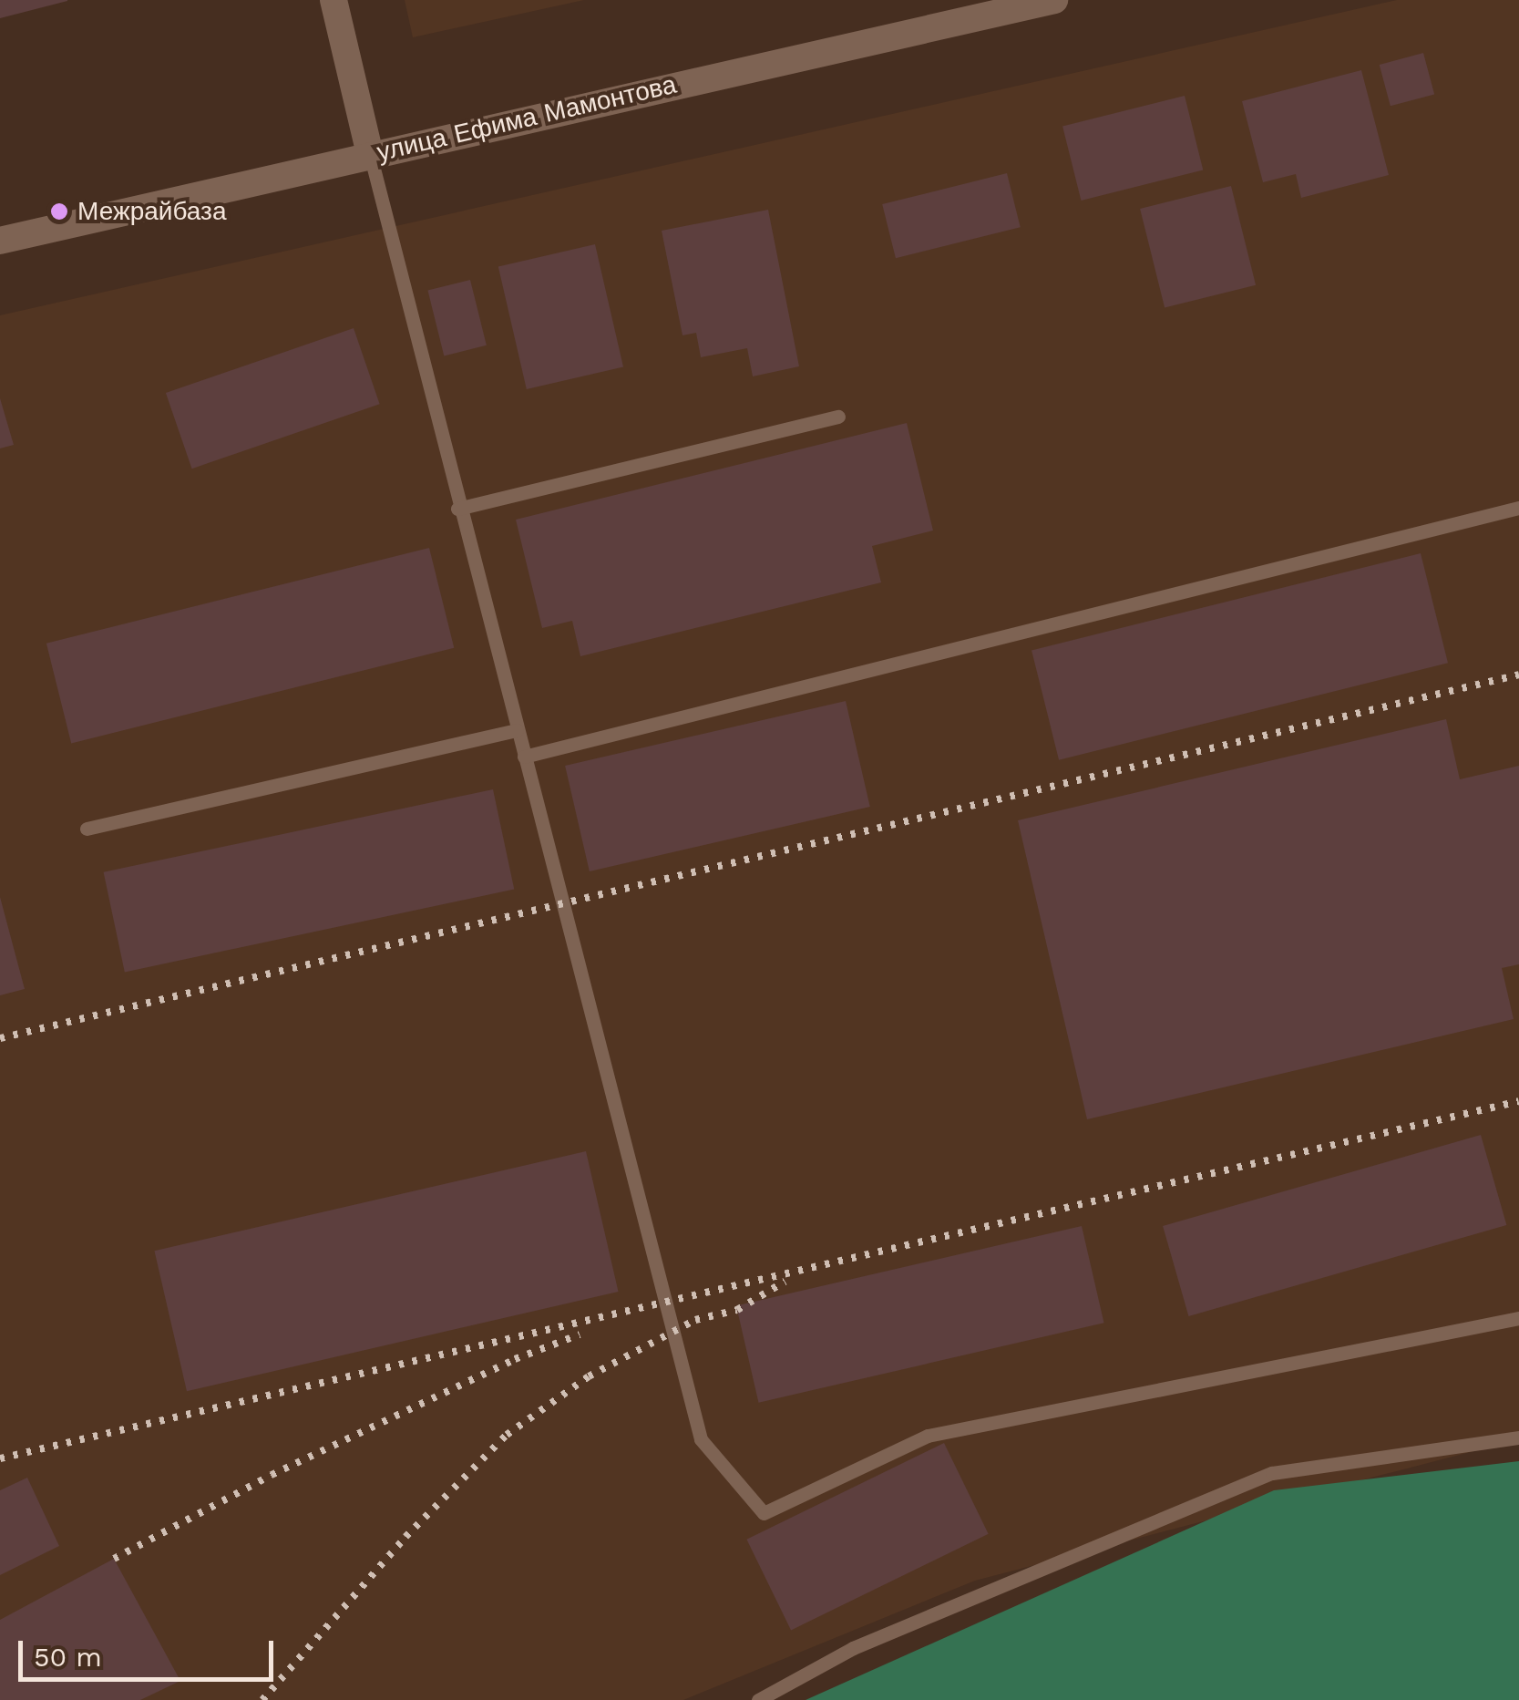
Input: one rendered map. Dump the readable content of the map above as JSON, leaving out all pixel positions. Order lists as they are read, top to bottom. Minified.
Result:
{"streets":{"street":["улица Ефима Мамонтова"]},"places":["Межрайбаза"],"scale_bar":"50 m"}
